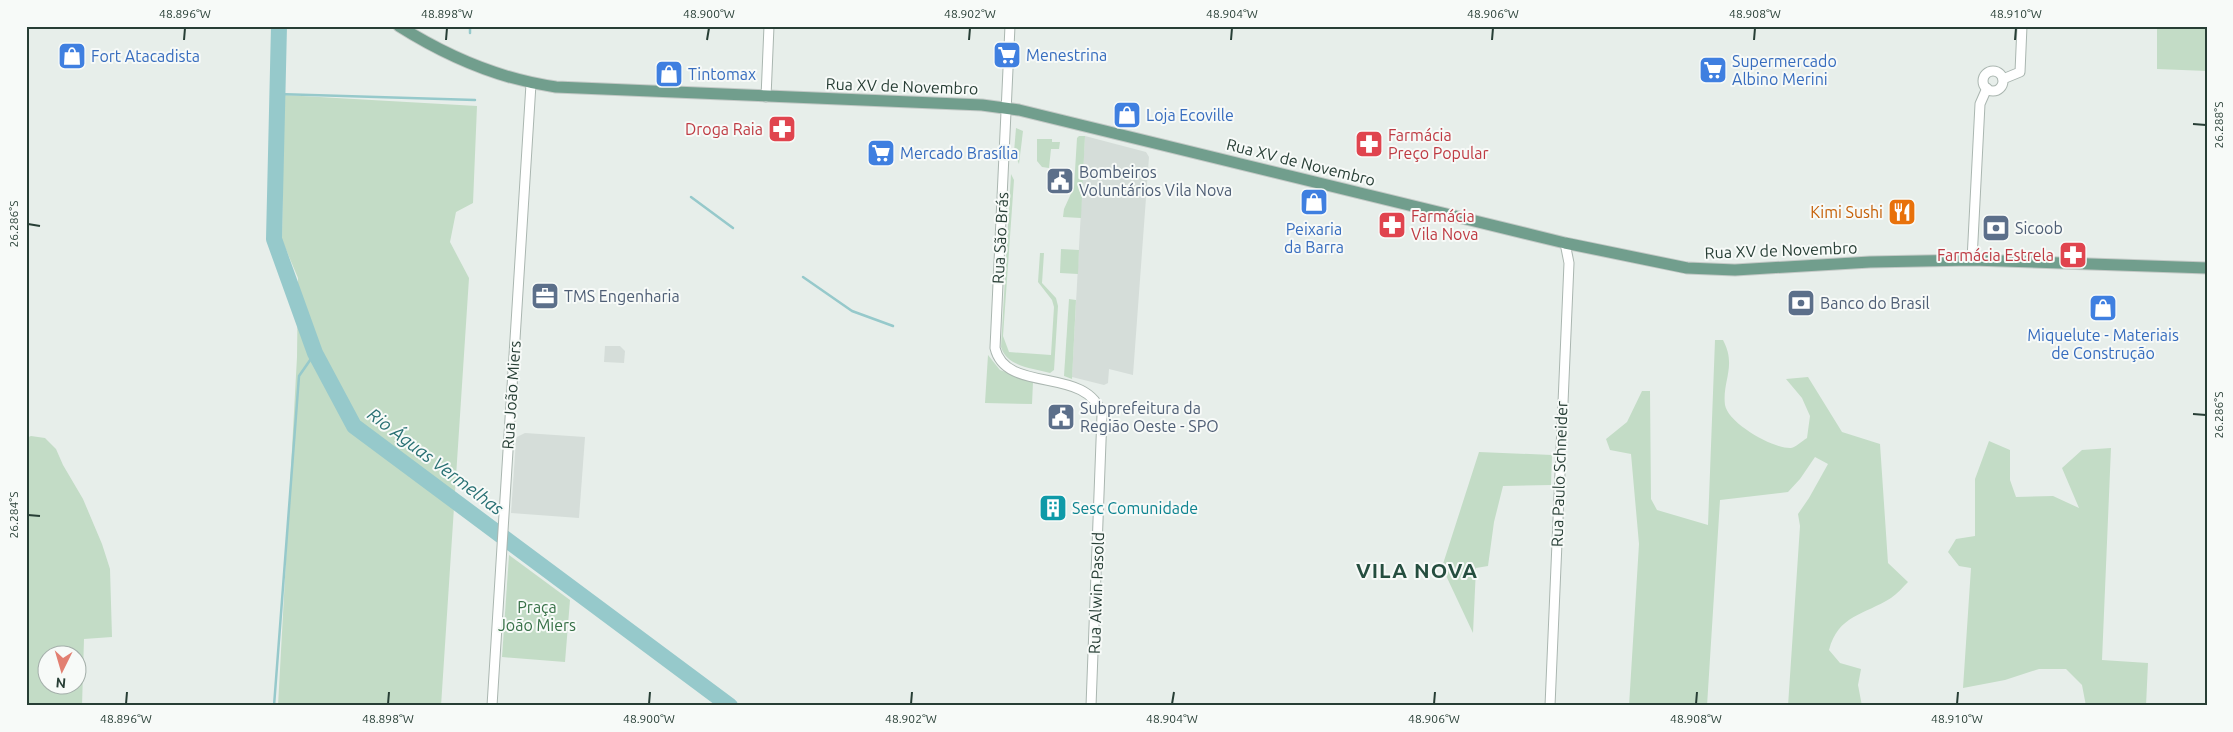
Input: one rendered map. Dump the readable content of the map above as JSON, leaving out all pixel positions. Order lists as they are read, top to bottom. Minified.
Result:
{"streets":{"main road":["Rua XV de Novembro"],"street":["Rua São Brás","Rua João Miers","Rua Paulo Schneider","Rua Alwin Pasold"]},"crossings":[["Rua XV de Novembro","Rua São Brás"],["Rua XV de Novembro","Rua João Miers"],["Rua XV de Novembro","Rua Paulo Schneider"],["Rua São Brás","Rua Alwin Pasold"]],"districts":["VILA NOVA"],"water":["Rio Águas Vermelhas"],"parks":["Praça João Miers"],"places":{"supermarket":["Menestrina","Supermercado Albino Merini","Mercado Brasília"],"shop":["Fort Atacadista","Tintomax","Loja Ecoville","Peixaria da Barra","Miquelute - Materiais de Construção"],"pharmacy":["Droga Raia","Farmácia Preço Popular","Farmácia Vila Nova","Farmácia Estrela"],"public building":["Bombeiros Voluntários Vila Nova","Subprefeitura da Região Oeste - SPO"],"restaurant":["Kimi Sushi"],"bank":["Sicoob","Banco do Brasil"],"office":["TMS Engenharia"],"building":["Sesc Comunidade"]},"north":"bottom","coordinates":["48.896°W","48.898°W","48.900°W","48.902°W","48.904°W","48.906°W","48.908°W","48.910°W","26.288°S","26.286°S","26.284°S"]}
